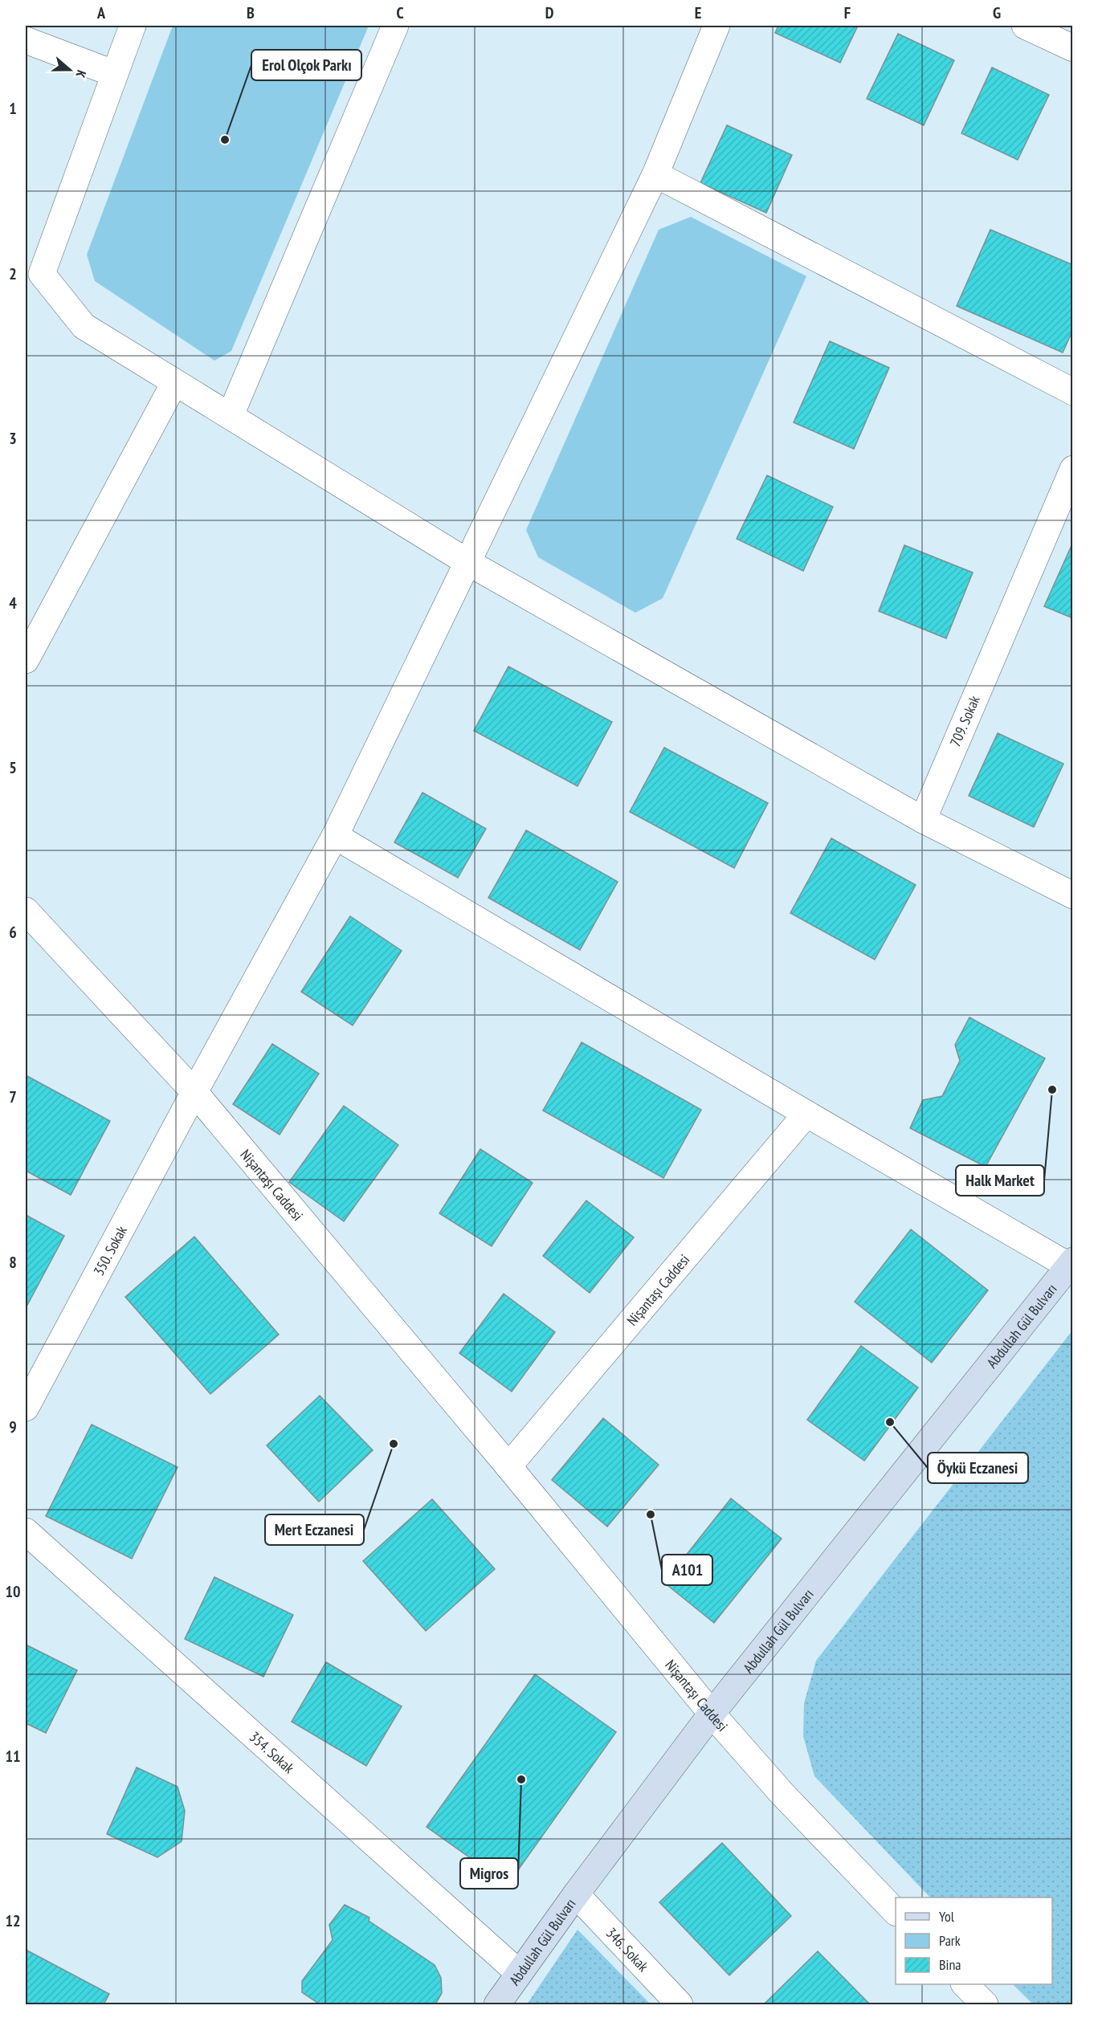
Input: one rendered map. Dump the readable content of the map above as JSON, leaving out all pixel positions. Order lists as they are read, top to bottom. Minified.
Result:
{"streets":{"main road":["Abdullah Gül Bulvarı"],"street":["709. Sokak","Nişantaşı Caddesi","350. Sokak","354. Sokak","346. Sokak"]},"crossings":[["Nişantaşı Caddesi","350. Sokak"],["Nişantaşı Caddesi","Abdullah Gül Bulvarı"],["Abdullah Gül Bulvarı","354. Sokak"],["Abdullah Gül Bulvarı","346. Sokak"]],"places":["Erol Olçok Parkı","Halk Market","Öykü Eczanesi","Mert Eczanesi","A101","Migros"],"legend":["Yol","Park","Bina"],"north":"right","grid":{"columns":["A","B","C","D","E","F","G"],"rows":["1","2","3","4","5","6","7","8","9","10","11","12"]}}
